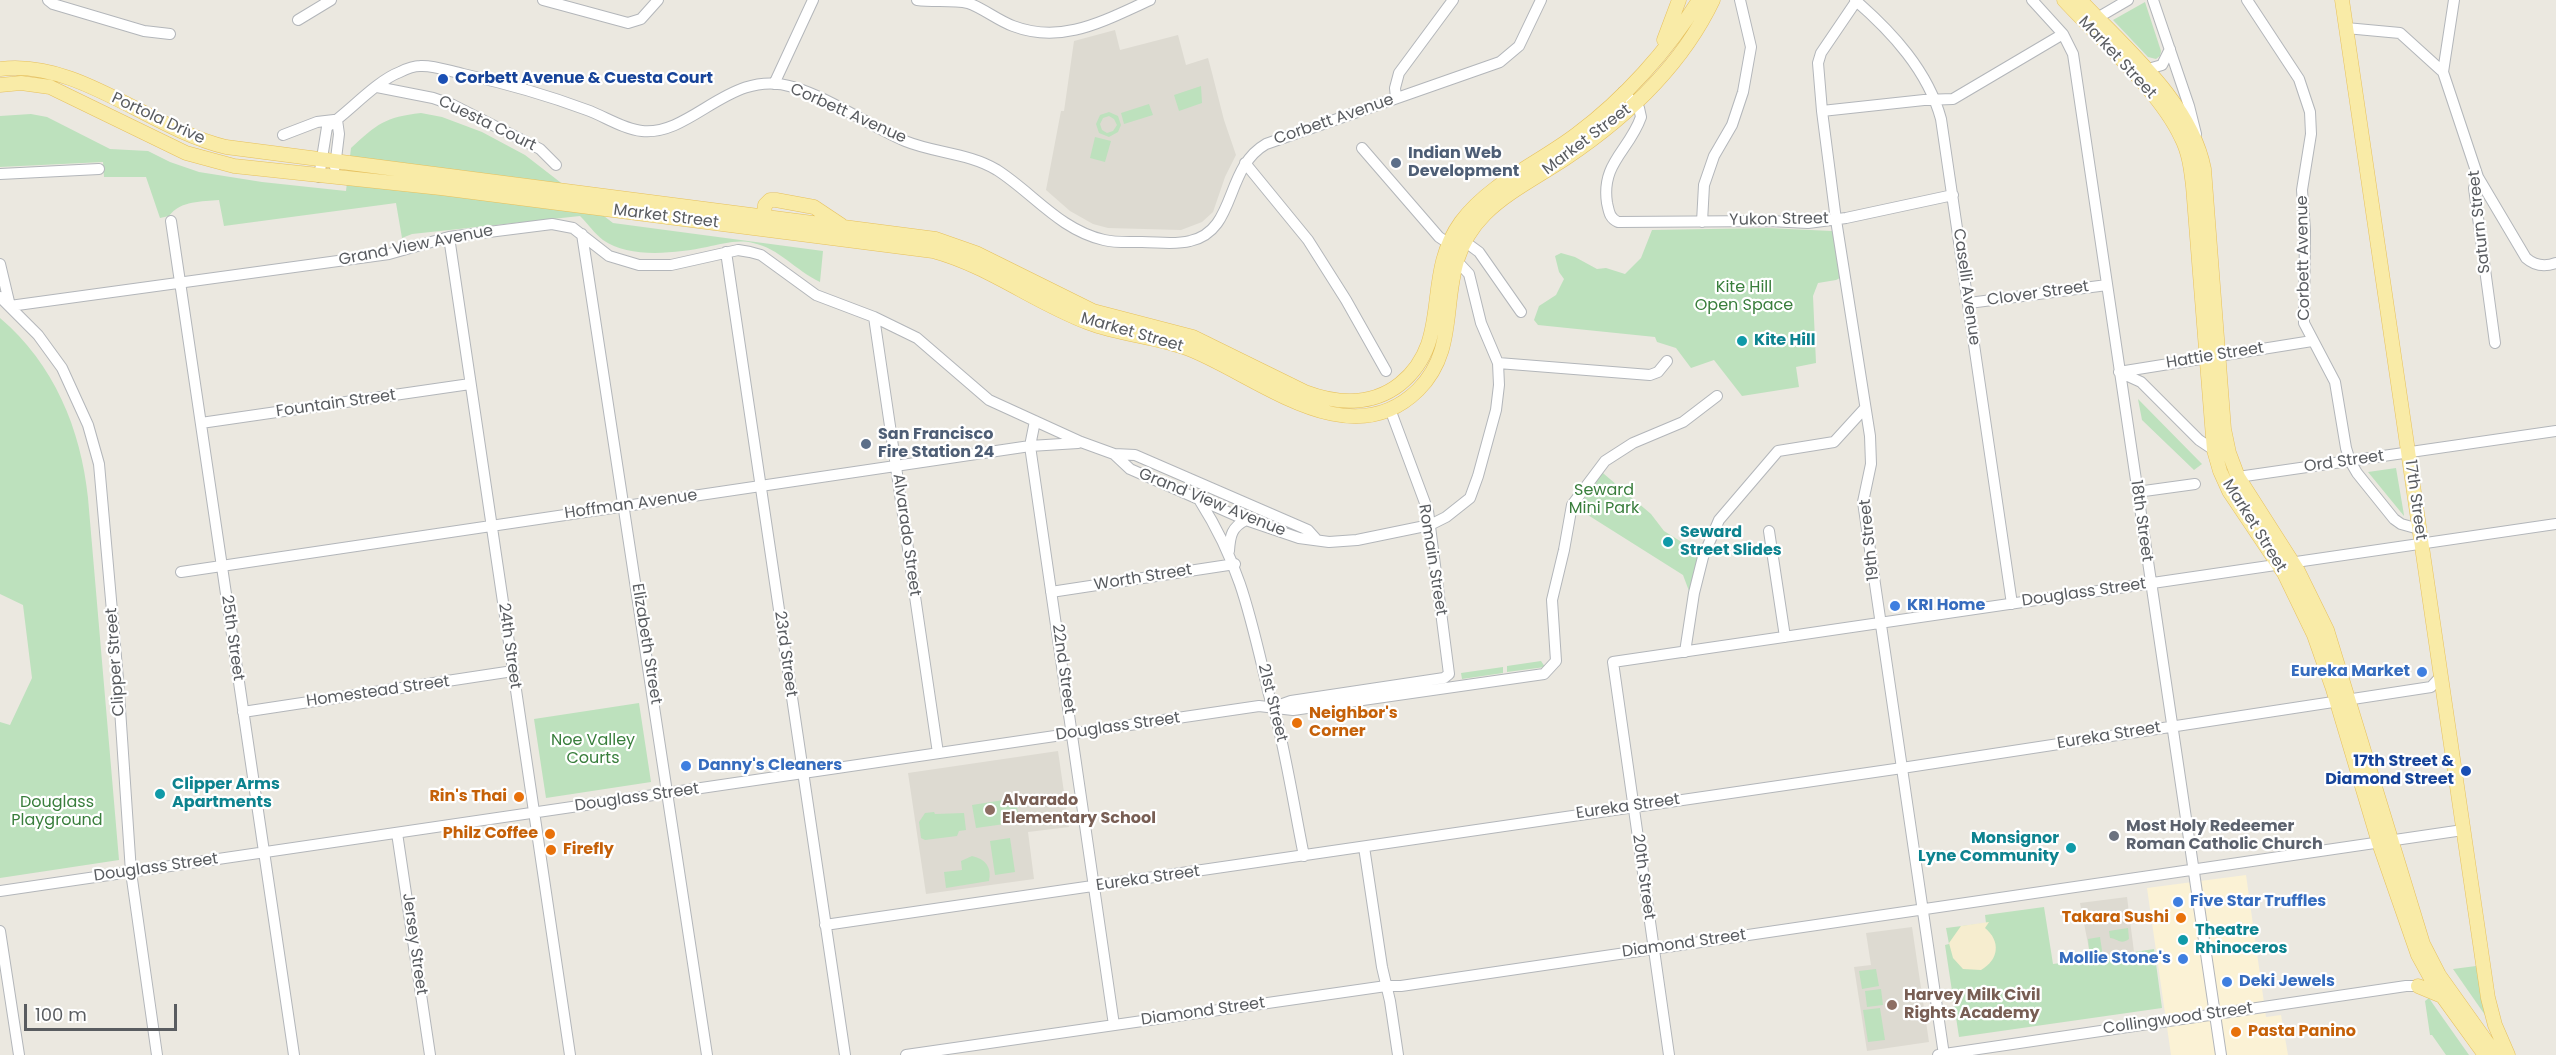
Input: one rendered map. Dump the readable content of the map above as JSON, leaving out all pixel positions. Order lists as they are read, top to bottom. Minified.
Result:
{"streets":{"main road":["Market Street","Portola Drive","17th Street"],"street":["Corbett Avenue","Cuesta Court","Yukon Street","Saturn Street","Grand View Avenue","Caselli Avenue","Clover Street","Hattie Street","Fountain Street","Ord Street","Hoffman Avenue","18th Street","Alvarado Street","19th Street","Romain Street","Worth Street","Douglass Street","25th Street","Elizabeth Street","24th Street","23rd Street","Clipper Street","22nd Street","Homestead Street","21st Street","Eureka Street","20th Street","Jersey Street","Diamond Street","Collingwood Street"]},"crossings":[["Market Street","Portola Drive"],["Market Street","Yukon Street"],["Market Street","Grand View Avenue"],["Market Street","Hattie Street"],["Market Street","Ord Street"],["Market Street","Romain Street"],["Market Street","Douglass Street"],["Market Street","Eureka Street"],["Market Street","Diamond Street"],["Corbett Avenue","Cuesta Court"],["Corbett Avenue","Hattie Street"],["Corbett Avenue","Ord Street"],["Corbett Avenue","17th Street"],["Yukon Street","Caselli Avenue"],["Yukon Street","19th Street"],["Grand View Avenue","Hoffman Avenue"],["Grand View Avenue","Alvarado Street"],["Grand View Avenue","Romain Street"],["Grand View Avenue","25th Street"],["Grand View Avenue","Elizabeth Street"],["Grand View Avenue","24th Street"],["Grand View Avenue","23rd Street"],["Grand View Avenue","Clipper Street"],["Grand View Avenue","22nd Street"],["Grand View Avenue","21st Street"],["Caselli Avenue","Clover Street"],["Caselli Avenue","19th Street"],["Caselli Avenue","Douglass Street"],["Clover Street","18th Street"],["Hattie Street","18th Street"],["Fountain Street","25th Street"],["Fountain Street","24th Street"],["Ord Street","17th Street"],["17th Street","Douglass Street"],["17th Street","Eureka Street"],["17th Street","Diamond Street"],["Hoffman Avenue","Alvarado Street"],["Hoffman Avenue","25th Street"],["Hoffman Avenue","Elizabeth Street"],["Hoffman Avenue","24th Street"],["Hoffman Avenue","23rd Street"],["Hoffman Avenue","22nd Street"],["18th Street","Douglass Street"],["18th Street","Eureka Street"],["18th Street","Diamond Street"],["18th Street","Collingwood Street"],["Alvarado Street","Douglass Street"],["19th Street","Douglass Street"],["19th Street","Eureka Street"],["19th Street","Diamond Street"],["19th Street","Collingwood Street"],["Romain Street","Douglass Street"],["Worth Street","22nd Street"],["Worth Street","21st Street"],["Douglass Street","25th Street"],["Douglass Street","Elizabeth Street"],["Douglass Street","24th Street"],["Douglass Street","23rd Street"],["Douglass Street","Clipper Street"],["Douglass Street","22nd Street"],["Douglass Street","21st Street"],["Douglass Street","20th Street"],["Douglass Street","Jersey Street"],["25th Street","Homestead Street"],["24th Street","Homestead Street"],["23rd Street","Eureka Street"],["22nd Street","Eureka Street"],["22nd Street","Diamond Street"],["21st Street","Eureka Street"],["Eureka Street","20th Street"],["20th Street","Diamond Street"]],"parks":["Kite Hill Open Space","Seward Mini Park","Noe Valley Courts","Douglass Playground"],"places":["Corbett Avenue & Cuesta Court","Indian Web Development","Kite Hill","San Francisco Fire Station 24","Seward Street Slides","KRI Home","Eureka Market","Neighbor's Corner","Danny's Cleaners","17th Street & Diamond Street","Clipper Arms Apartments","Rin's Thai","Alvarado Elementary School","Philz Coffee","Most Holy Redeemer Roman Catholic Church","Monsignor Lyne Community","Firefly","Five Star Truffles","Takara Sushi","Theatre Rhinoceros","Mollie Stone's","Deki Jewels","Harvey Milk Civil Rights Academy","Pasta Panino"],"scale_bar":"100 m"}
